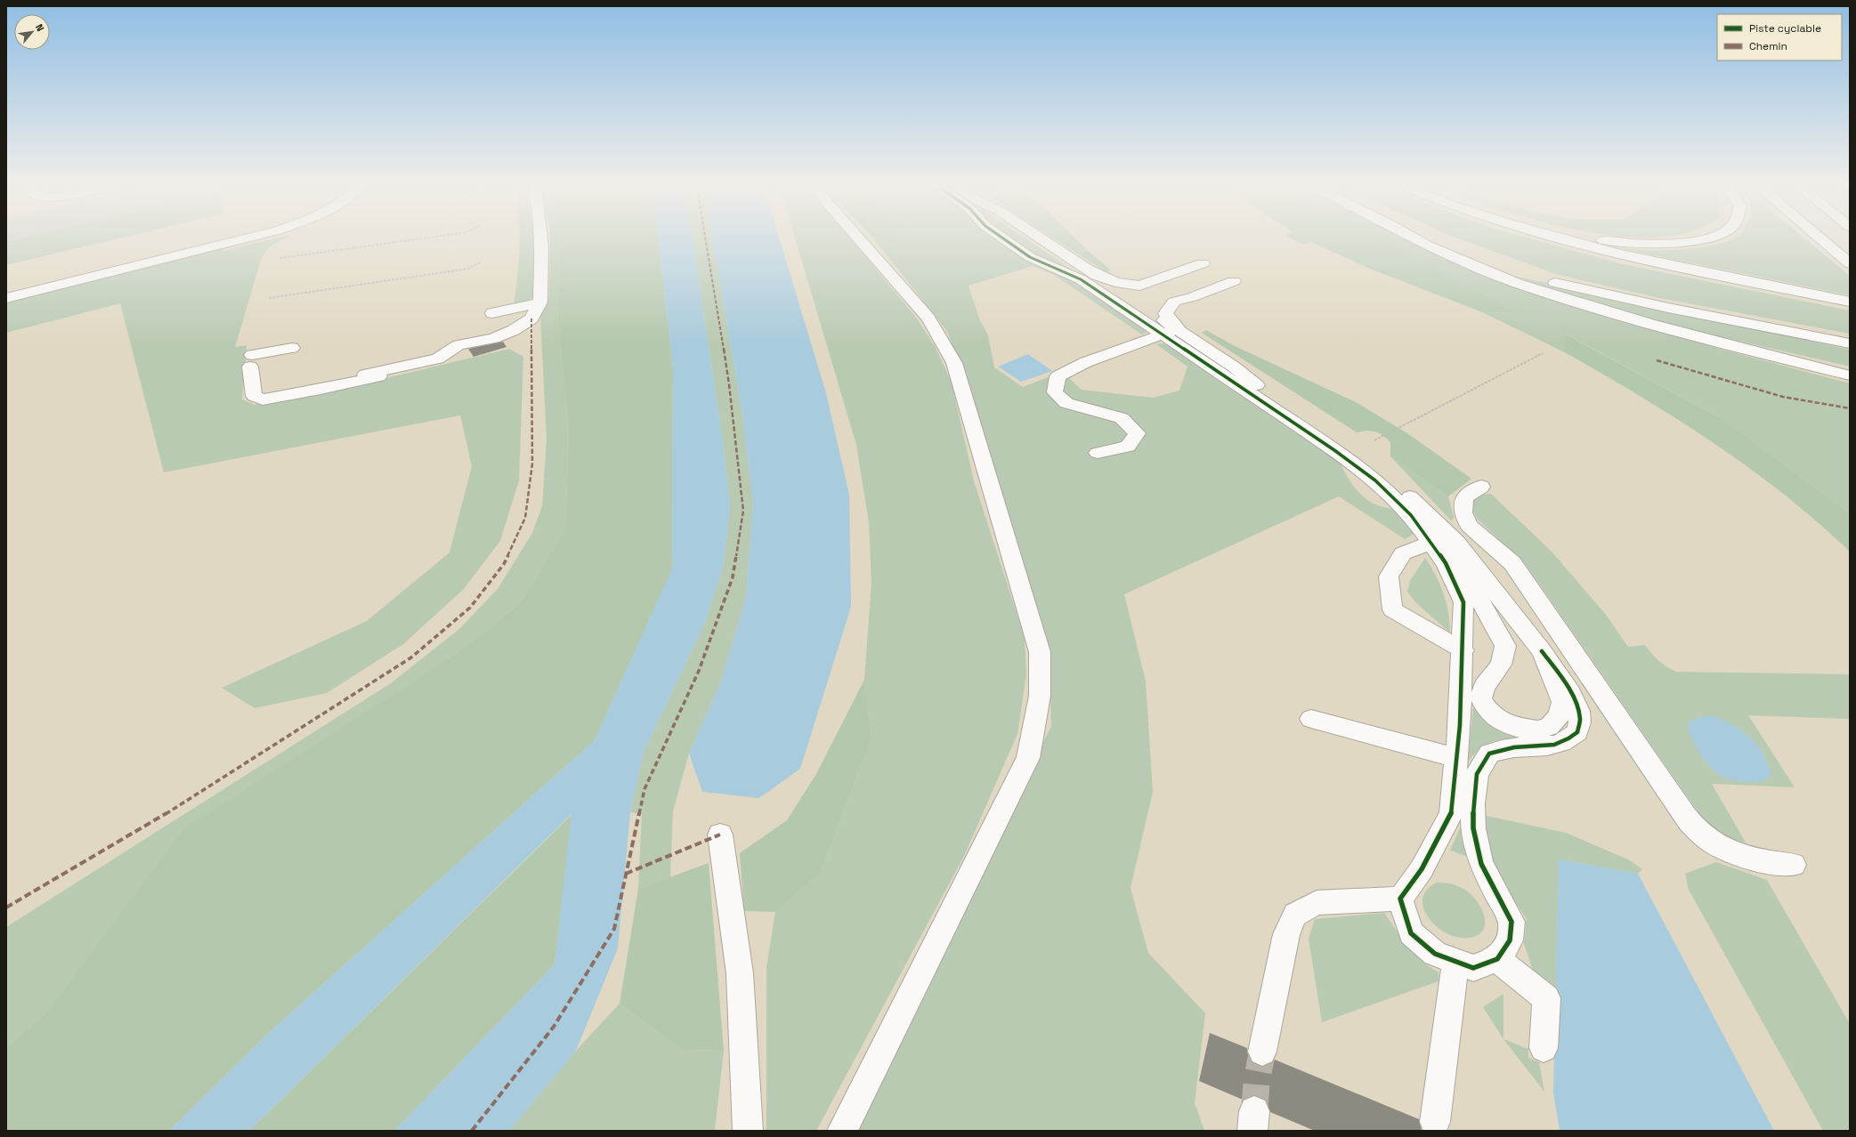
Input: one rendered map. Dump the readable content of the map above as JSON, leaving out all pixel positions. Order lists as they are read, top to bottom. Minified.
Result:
{"legend":["Piste cyclable","Chemin"],"north":"top right"}
